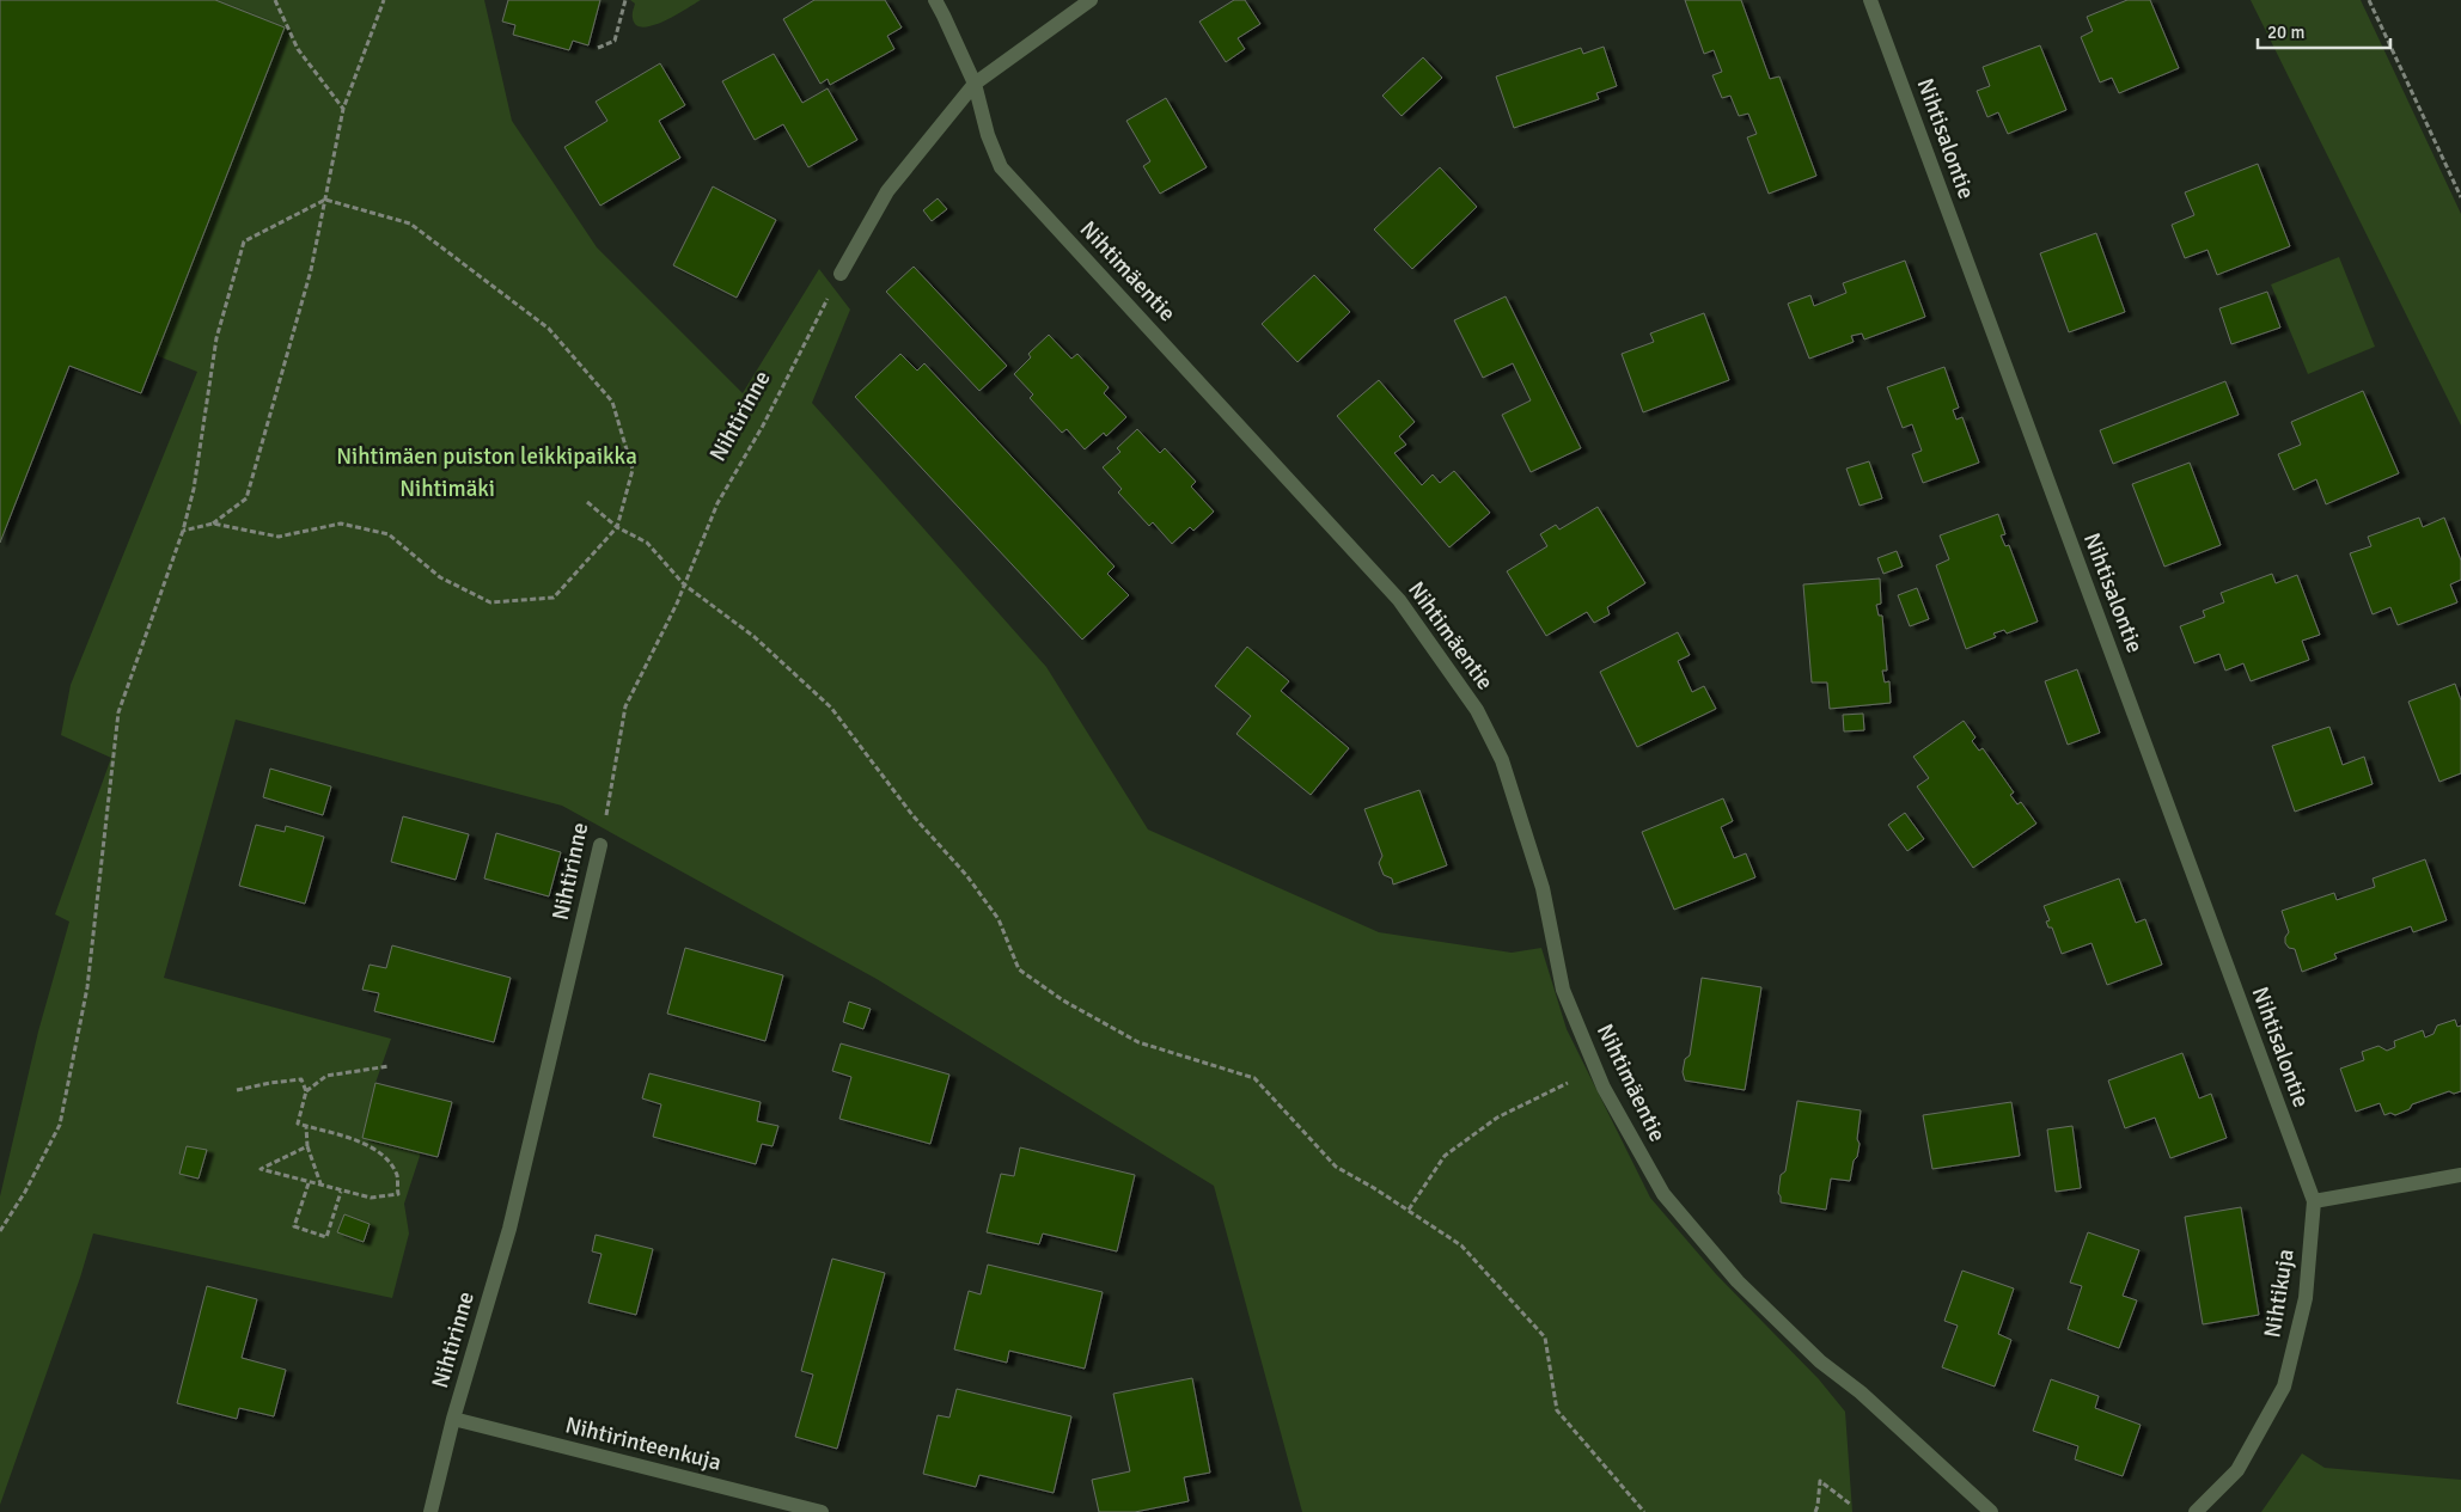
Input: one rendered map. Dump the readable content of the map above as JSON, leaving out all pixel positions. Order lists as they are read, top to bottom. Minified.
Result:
{"streets":{"street":["Nihtisalontie","Nihtimäentie","Nihtirinne","Nihtikuja","Nihtirinteenkuja"]},"crossings":[["Nihtisalontie","Nihtikuja"],["Nihtirinne","Nihtirinteenkuja"]],"parks":["Nihtimäen puiston leikkipaikka","Nihtimäki"],"scale_bar":"20 m"}
